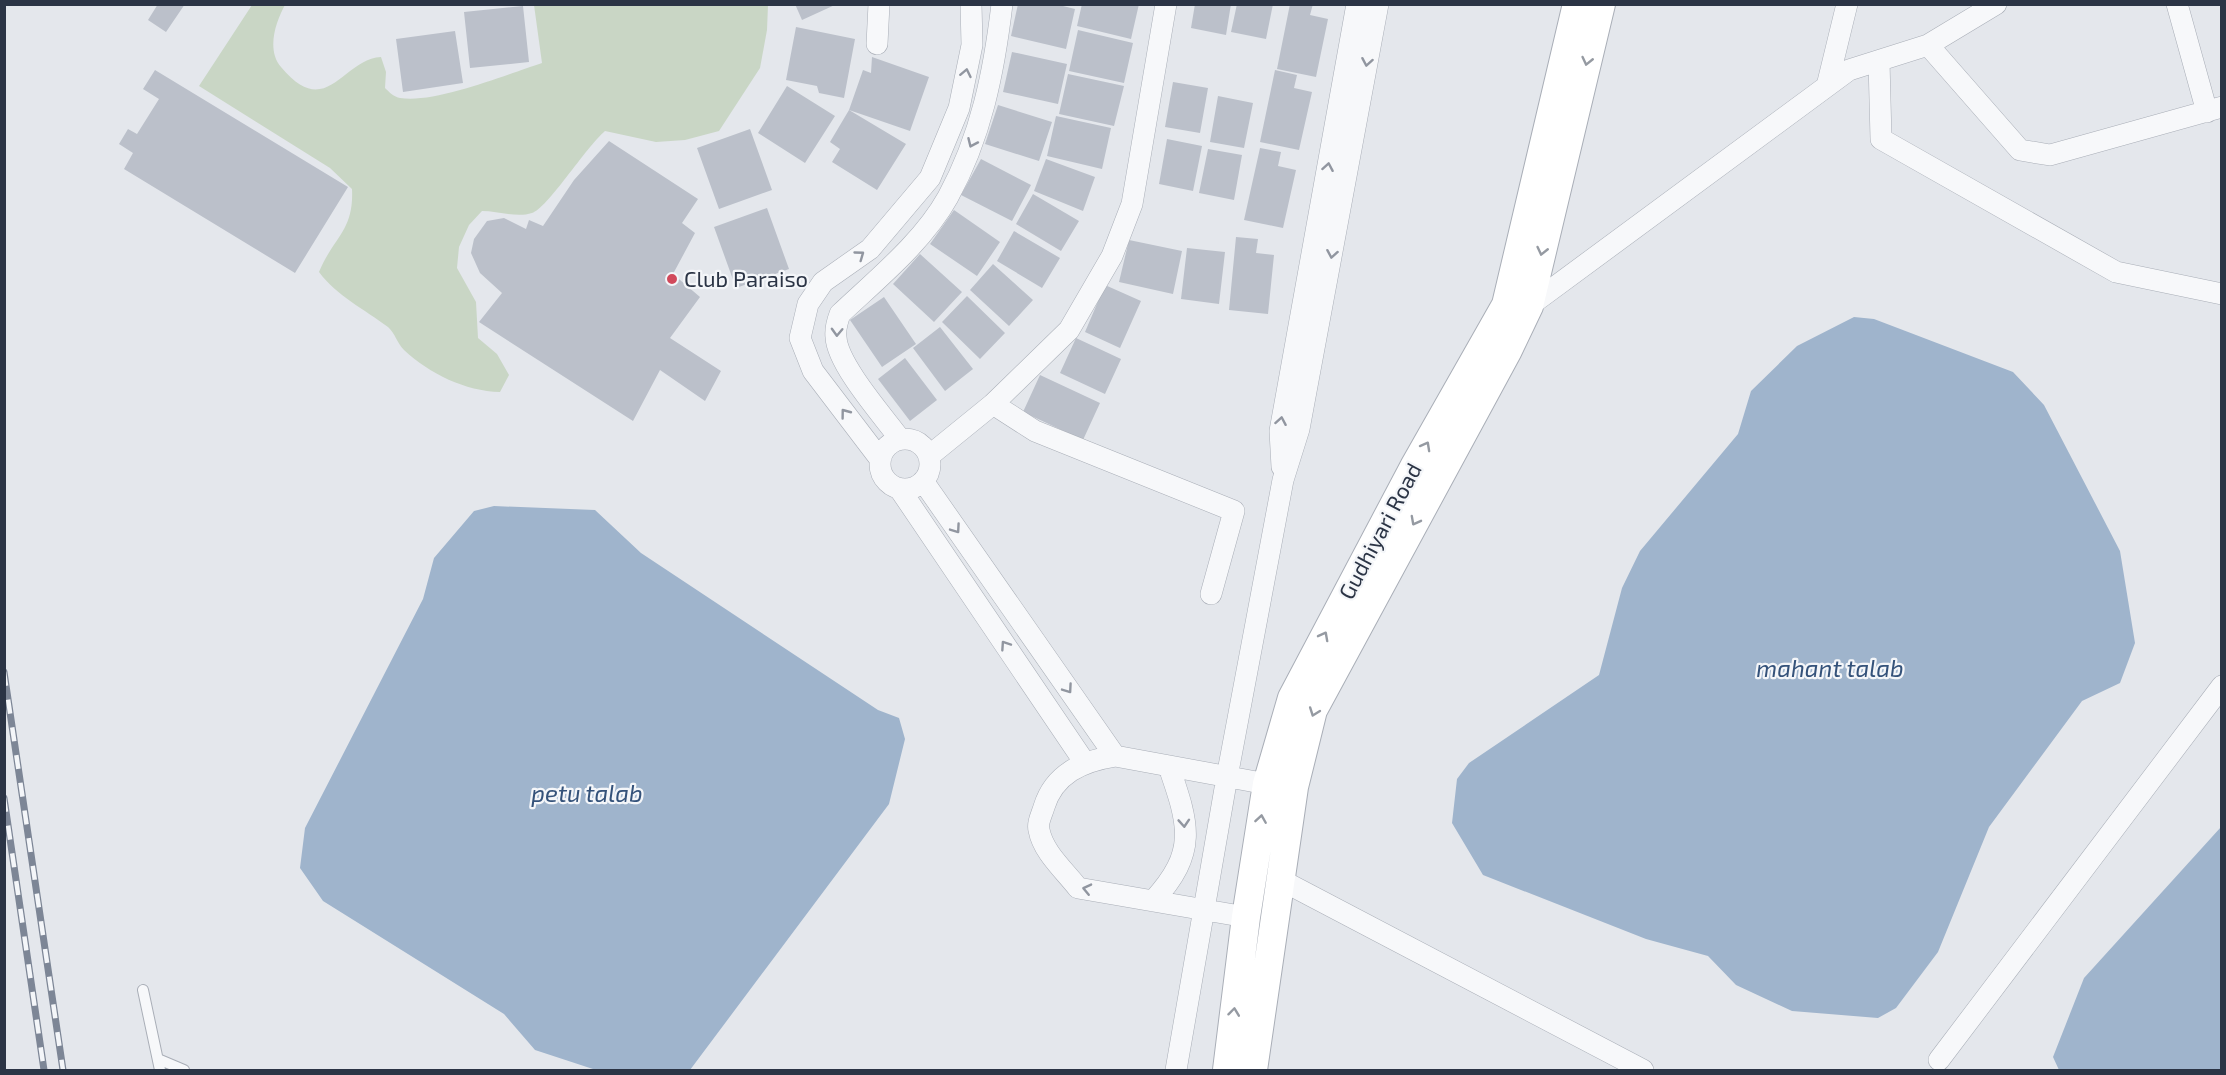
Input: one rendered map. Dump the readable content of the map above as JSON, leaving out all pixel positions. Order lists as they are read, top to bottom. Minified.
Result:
{"streets":{"street":["Gudhiyari Road"]},"water":["mahant talab","petu talab"],"places":["Club Paraiso"]}
